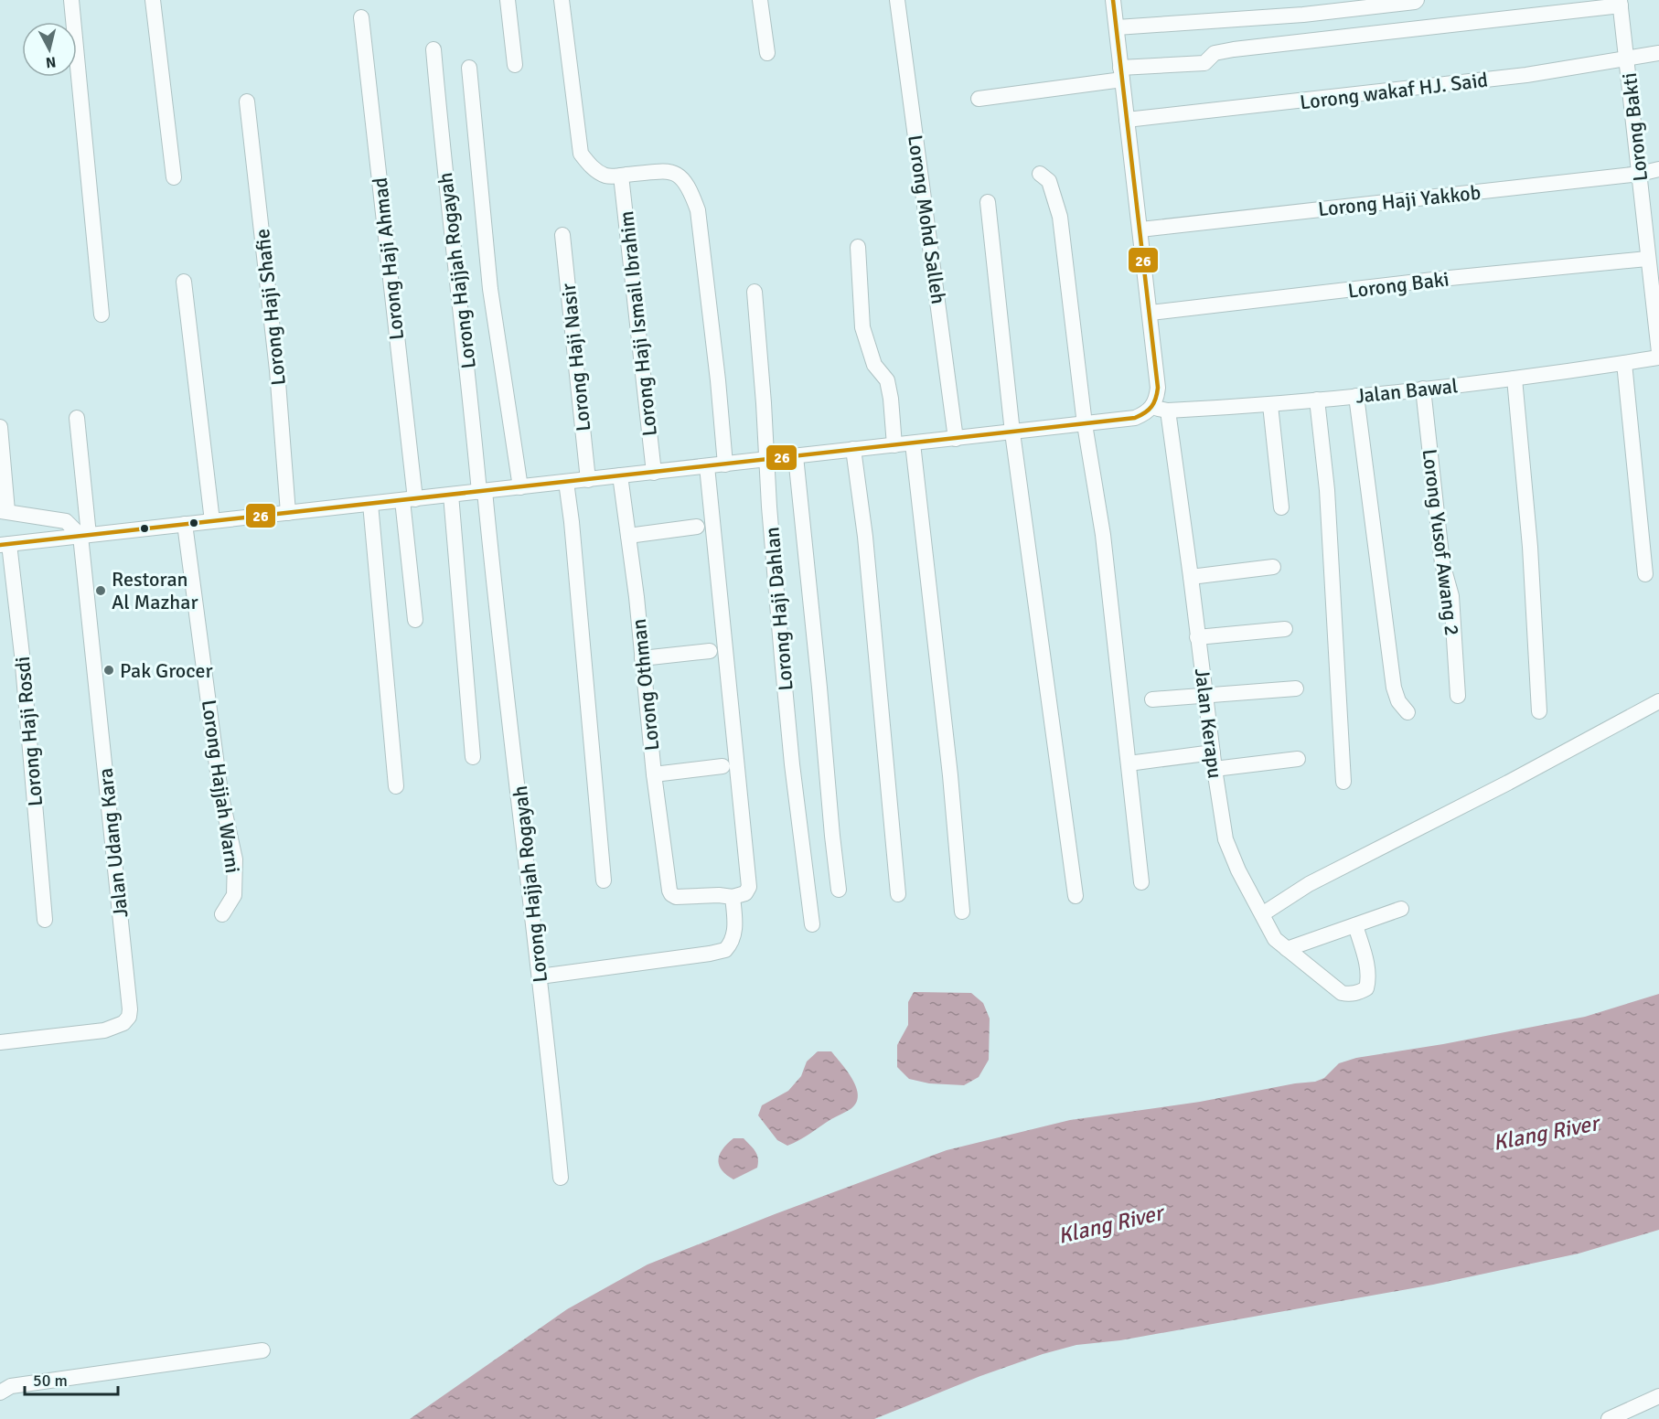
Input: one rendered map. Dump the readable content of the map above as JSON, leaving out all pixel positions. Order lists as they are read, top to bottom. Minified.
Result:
{"streets":{"street":["Lorong wakaf HJ. Said","Lorong Bakti","Lorong Haji Yakkob","Lorong Mohd Salleh","Lorong Haji Ahmad","Lorong Hajjah Rogayah","Lorong Baki","Lorong Haji Shafie","Lorong Haji Ismail Ibrahim","Lorong Haji Nasir","Jalan Bawal","Lorong Yusof Awang 2","Lorong Haji Dahlan","Lorong Othman","Jalan Kerapu","Lorong Haji Rosdi","Lorong Hajjah Warni","Jalan Udang Kara"]},"crossings":[["Lorong wakaf HJ. Said","Lorong Bakti"],["Lorong wakaf HJ. Said","Jalan Kerapu"],["Lorong Bakti","Lorong Haji Yakkob"],["Lorong Bakti","Lorong Baki"],["Lorong Haji Yakkob","Jalan Kerapu"],["Lorong Baki","Jalan Kerapu"],["Jalan Bawal","Lorong Yusof Awang 2"],["Jalan Bawal","Jalan Kerapu"]],"water":["Klang River"],"places":["Restoran Al Mazhar","Pak Grocer"],"lines":["transit line 26"],"scale_bar":"50 m","north":"bottom"}
